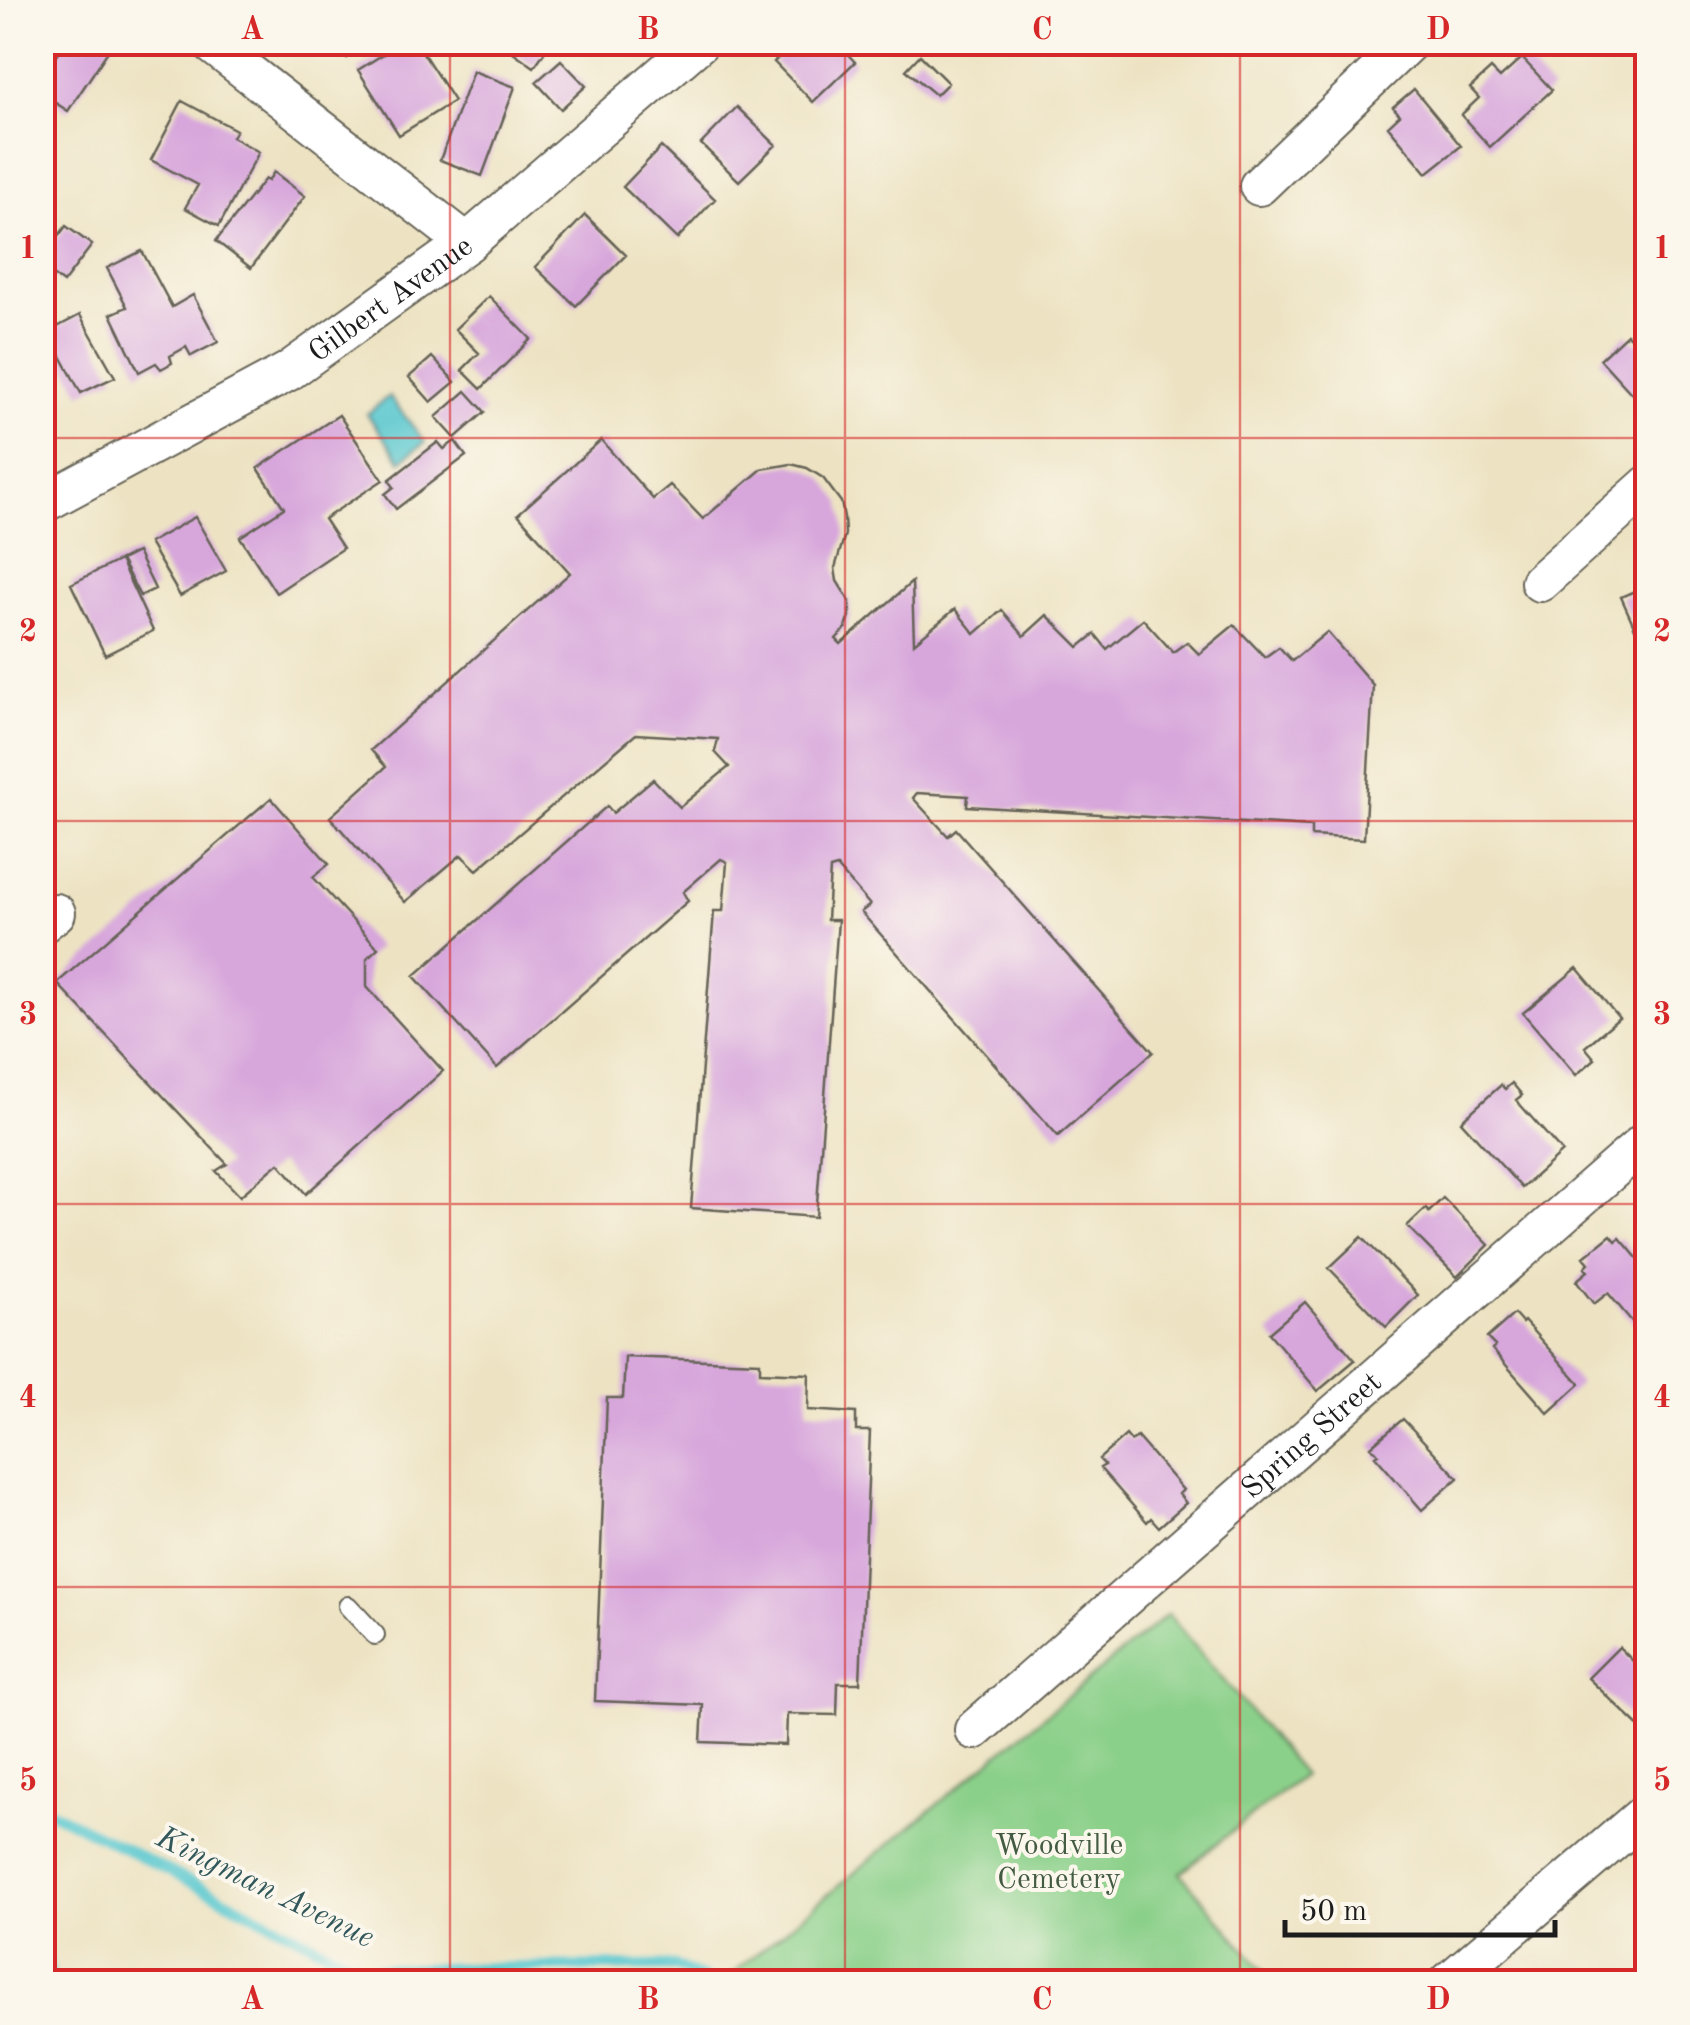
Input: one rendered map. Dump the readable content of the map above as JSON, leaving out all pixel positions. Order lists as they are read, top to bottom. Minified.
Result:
{"streets":{"street":["Gilbert Avenue","Spring Street"]},"water":["Kingman Avenue"],"parks":["Woodville Cemetery"],"scale_bar":"50 m","grid":{"columns":["A","B","C","D"],"rows":["1","2","3","4","5"]}}
